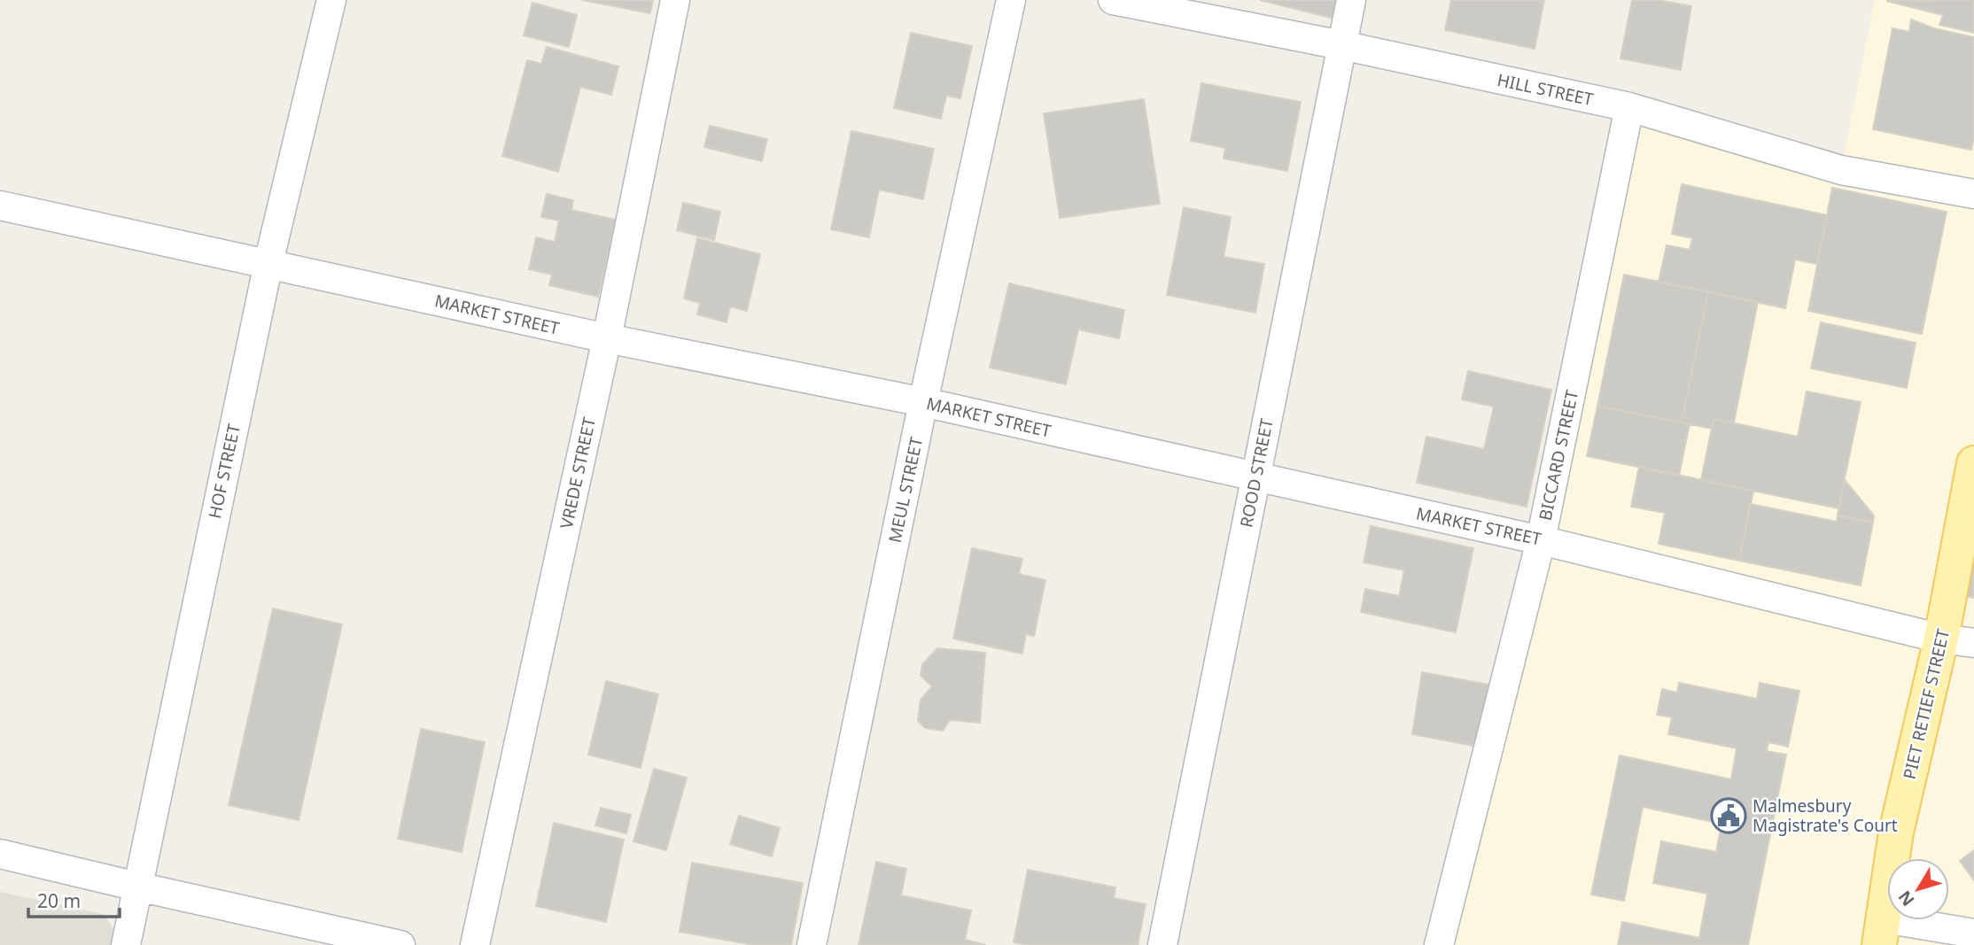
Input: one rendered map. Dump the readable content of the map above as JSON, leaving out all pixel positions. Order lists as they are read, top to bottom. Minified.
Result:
{"streets":{"main road":["PIET RETIEF STREET"],"street":["HILL STREET","MARKET STREET","BICCARD STREET","HOF STREET","VREDE STREET","ROOD STREET","MEUL STREET"]},"crossings":[["HILL STREET","BICCARD STREET"],["HILL STREET","ROOD STREET"],["MARKET STREET","BICCARD STREET"],["MARKET STREET","HOF STREET"],["MARKET STREET","VREDE STREET"],["MARKET STREET","ROOD STREET"],["MARKET STREET","MEUL STREET"],["MARKET STREET","PIET RETIEF STREET"]],"places":{"public building":["Malmesbury Magistrate's Court"]},"scale_bar":"20 m","north":"bottom left"}
